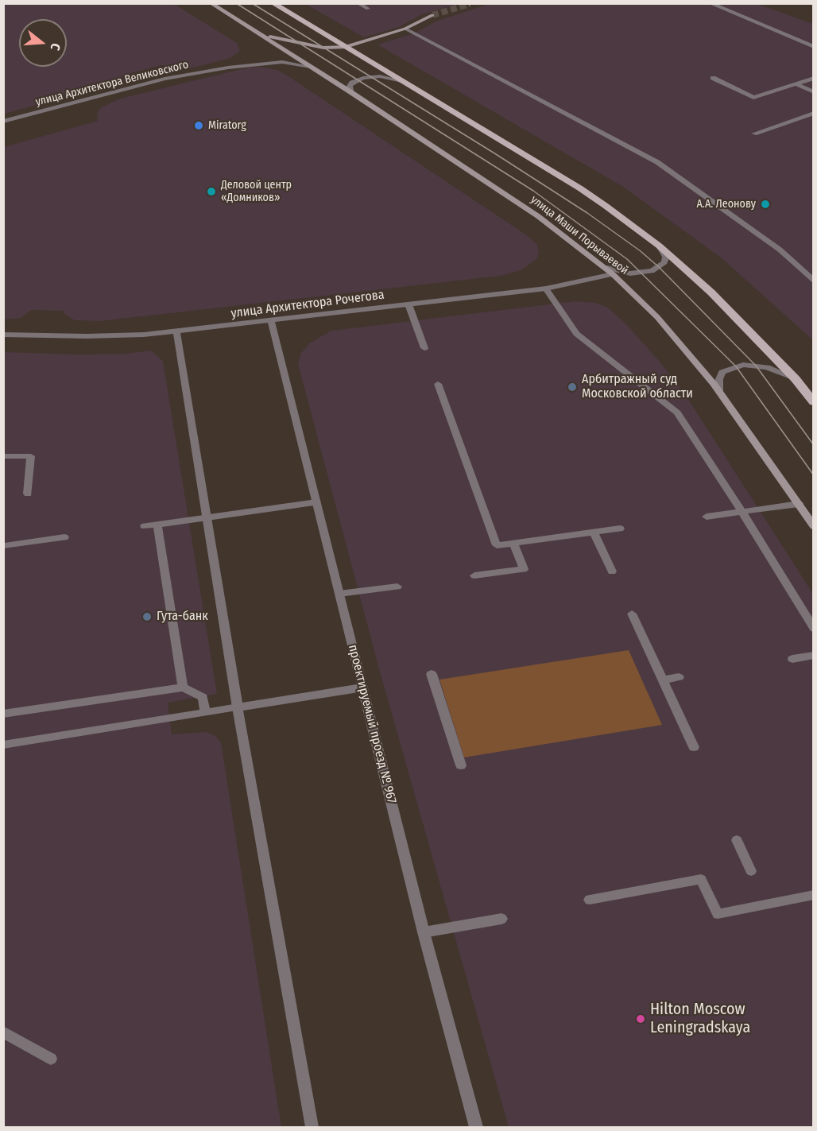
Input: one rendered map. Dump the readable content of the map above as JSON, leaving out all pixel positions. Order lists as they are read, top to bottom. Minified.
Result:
{"streets":{"main road":["улица Маши Порываевой"],"street":["улица Архитектора Великовского","улица Архитектора Рочегова","проектируемый проезд № 967"]},"crossings":[["улица Архитектора Великовского","улица Маши Порываевой"],["улица Маши Порываевой","улица Архитектора Рочегова"],["улица Архитектора Рочегова","проектируемый проезд № 967"]],"places":["Miratorg","Деловой центр «Домников»","А.А. Леонову","Арбитражный суд Московской области","Гута-банк","Hilton Moscow Leningradskaya"],"north":"right"}
